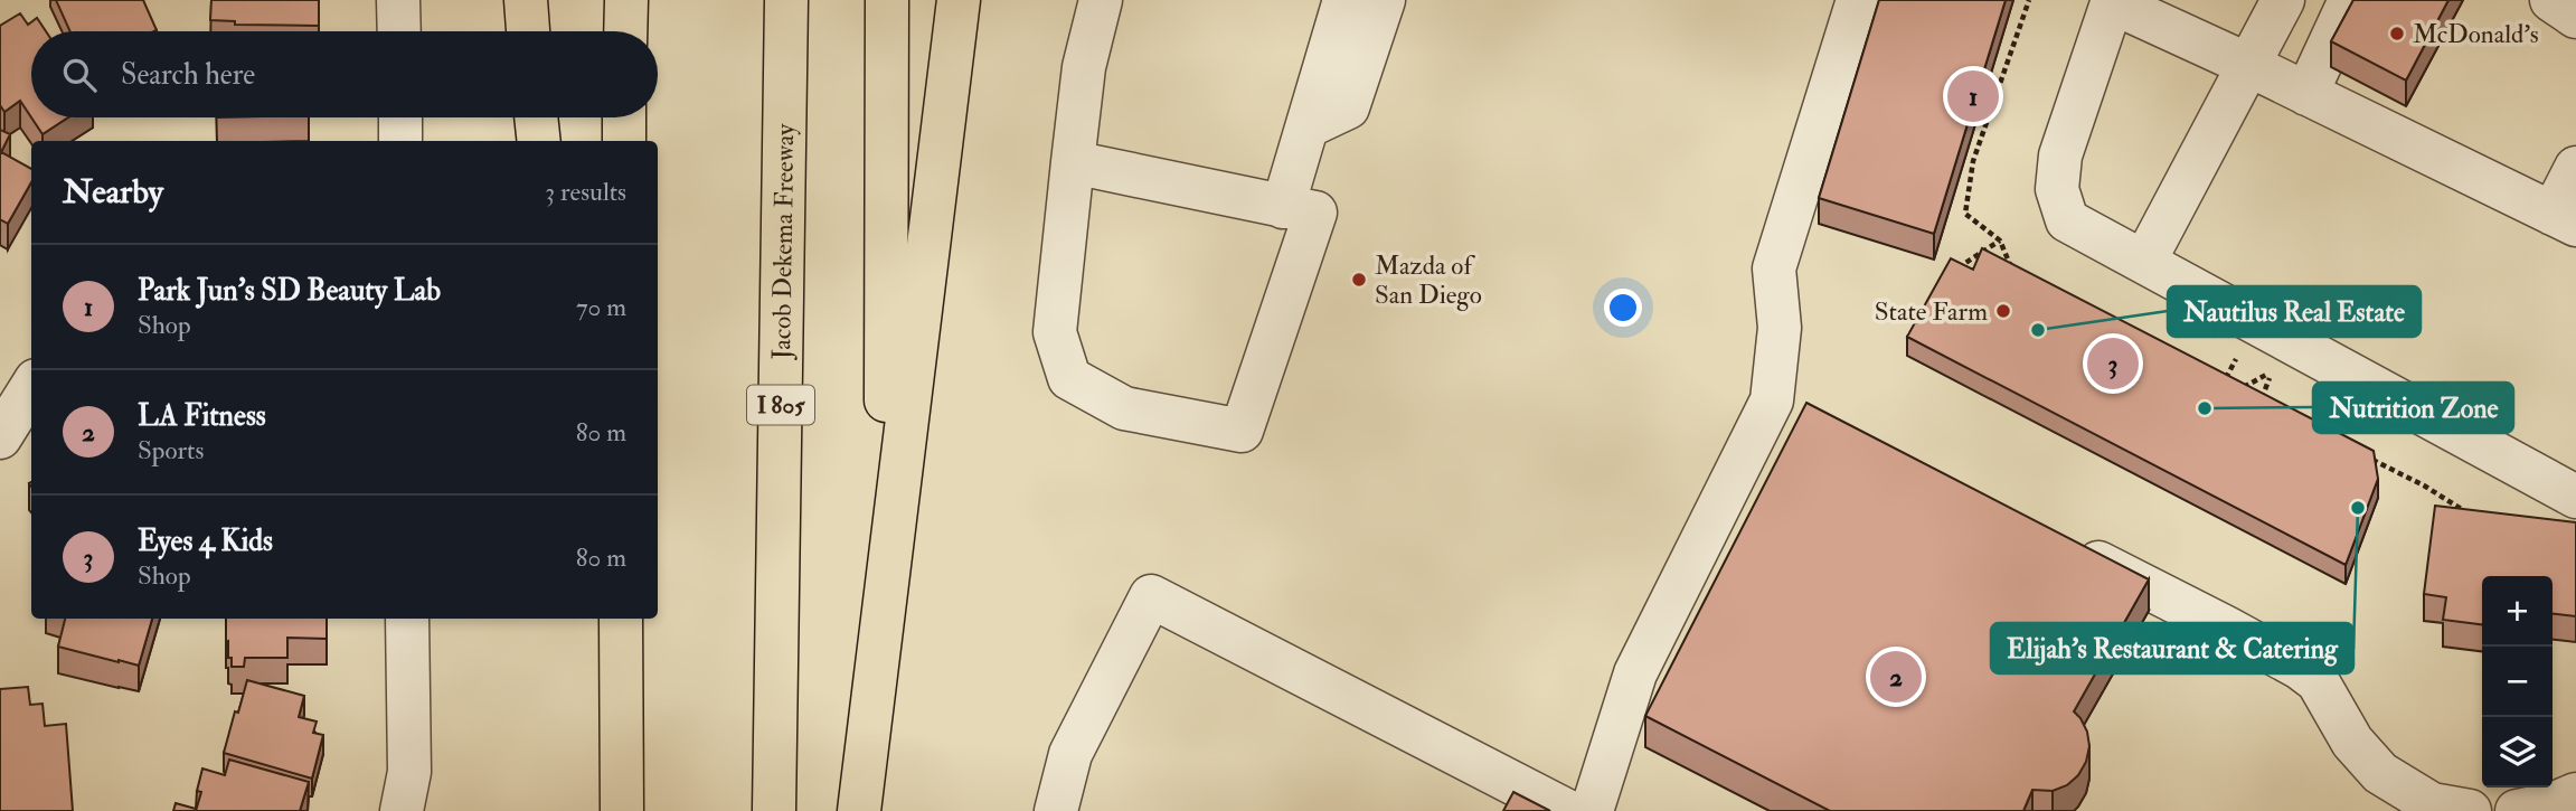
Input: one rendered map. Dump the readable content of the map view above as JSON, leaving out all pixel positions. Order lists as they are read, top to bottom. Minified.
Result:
{"streets":{"highway":["Jacob Dekema Freeway","I 805"]},"places":["McDonald's","Mazda of San Diego","State Farm","Nautilus Real Estate","Nutrition Zone","Elijah's Restaurant & Catering"],"page":{"search":"Search here","pins":["1","3","2"],"heading":["Nearby","3 results"],"list":[{"mark":"1","name":"Park Jun's SD Beauty Lab","note":"Shop","value":"70 m"},{"mark":"2","name":"LA Fitness","note":"Sports","value":"80 m"},{"mark":"3","name":"Eyes 4 Kids","note":"Shop","value":"80 m"}],"map_buttons":["+","−"]}}
